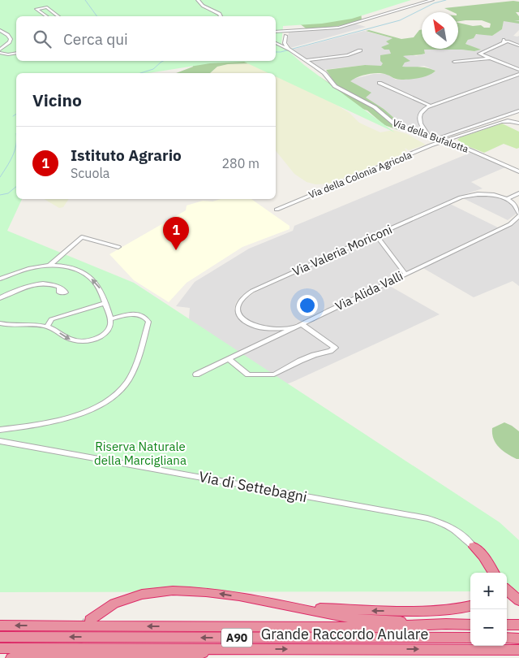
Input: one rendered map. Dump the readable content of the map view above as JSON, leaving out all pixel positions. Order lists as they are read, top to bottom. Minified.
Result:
{"streets":{"highway":["Grande Raccordo Anulare","A90"],"street":["Via della Bufalotta","Via della Colonia Agricola","Via Valeria Moriconi","Via Alida Valli","Via di Settebagni"]},"crossings":[["Via della Bufalotta","Via della Colonia Agricola"],["Via Valeria Moriconi","Via Alida Valli"]],"parks":["Riserva Naturale della Marcigliana"],"north":"top left","page":{"search":"Cerca qui","heading":"Vicino","list":[{"mark":"1","name":"Istituto Agrario","note":"Scuola","value":"280 m"}],"pins":"1","map_buttons":["+","−"]}}
